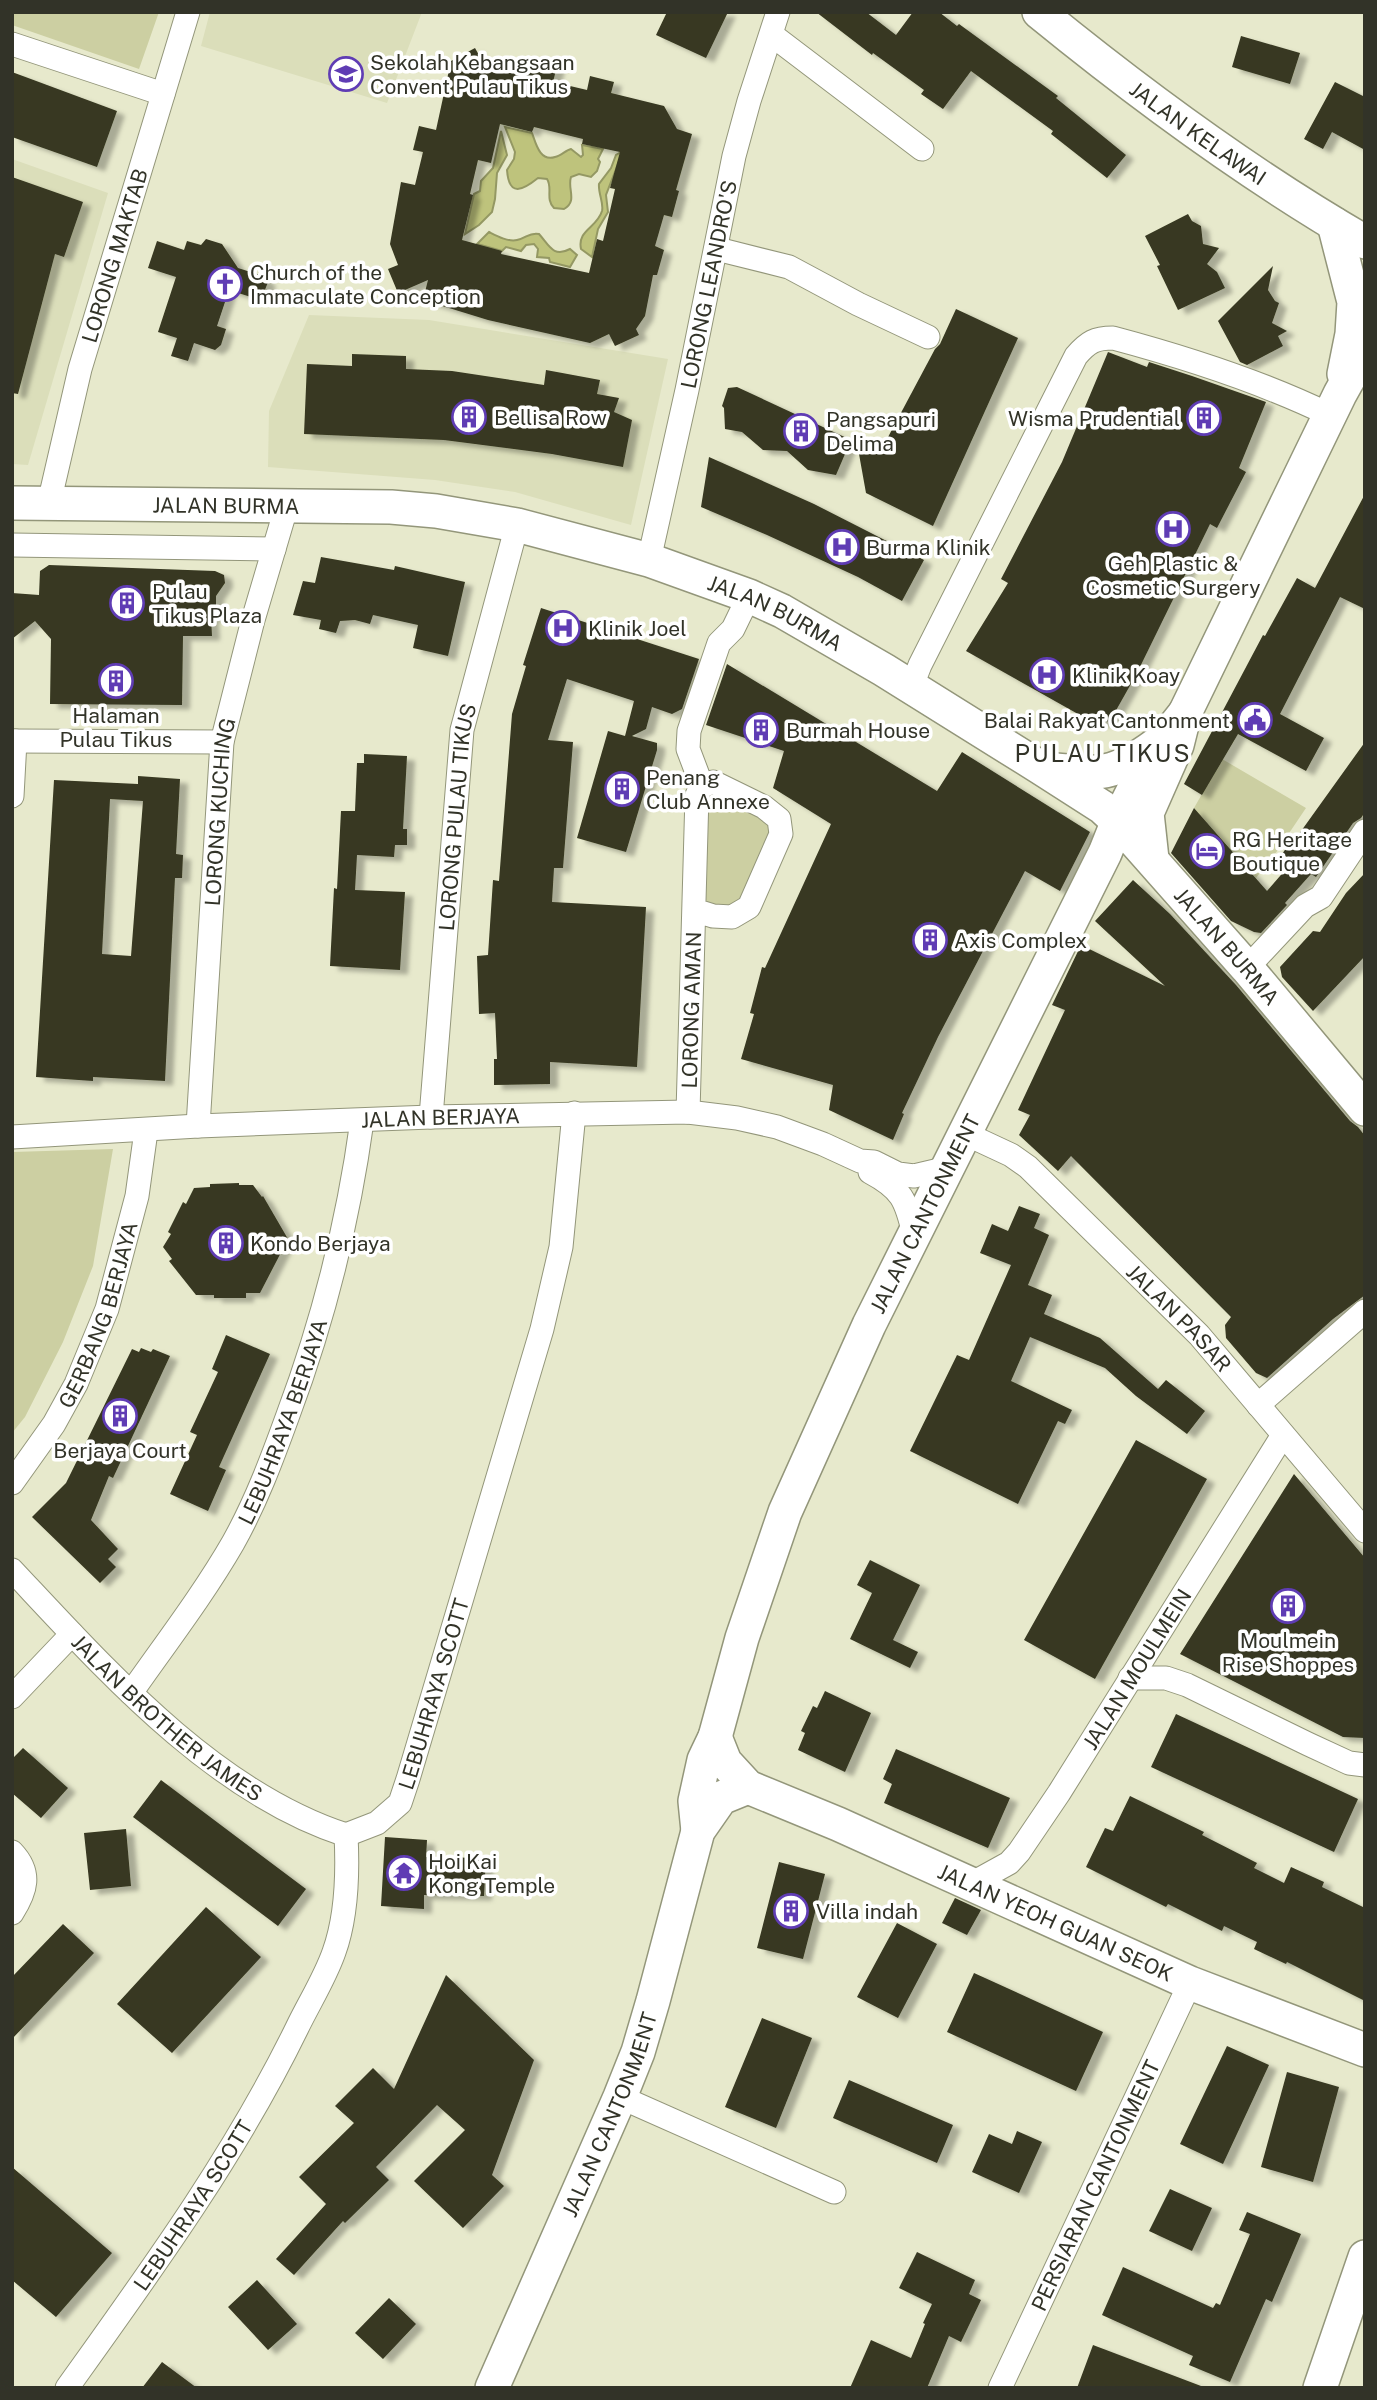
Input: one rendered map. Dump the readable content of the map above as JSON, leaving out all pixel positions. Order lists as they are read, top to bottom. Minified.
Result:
{"streets":{"main road":["JALAN KELAWAI","JALAN BURMA","JALAN CANTONMENT","JALAN YEOH GUAN SEOK"],"street":["LORONG MAKTAB","LORONG LEANDRO'S","LORONG KUCHING","LORONG PULAU TIKUS","LORONG AMAN","JALAN BERJAYA","GERBANG BERJAYA","JALAN PASAR","LEBUHRAYA BERJAYA","JALAN MOULMEIN","LEBUHRAYA SCOTT","JALAN BROTHER JAMES","PERSIARAN CANTONMENT"]},"crossings":[["LORONG MAKTAB","JALAN BURMA"],["LORONG LEANDRO'S","JALAN BURMA"],["JALAN BURMA","LORONG KUCHING"],["JALAN BURMA","LORONG PULAU TIKUS"],["JALAN BURMA","JALAN CANTONMENT"],["LORONG KUCHING","JALAN BERJAYA"],["LORONG PULAU TIKUS","JALAN BERJAYA"],["LORONG AMAN","JALAN BERJAYA"],["JALAN BERJAYA","JALAN CANTONMENT"],["JALAN BERJAYA","GERBANG BERJAYA"],["JALAN BERJAYA","LEBUHRAYA BERJAYA"],["JALAN BERJAYA","LEBUHRAYA SCOTT"],["JALAN CANTONMENT","JALAN PASAR"],["JALAN CANTONMENT","JALAN YEOH GUAN SEOK"],["JALAN PASAR","JALAN MOULMEIN"],["LEBUHRAYA BERJAYA","JALAN BROTHER JAMES"],["JALAN MOULMEIN","JALAN YEOH GUAN SEOK"],["LEBUHRAYA SCOTT","JALAN BROTHER JAMES"],["JALAN YEOH GUAN SEOK","PERSIARAN CANTONMENT"]],"districts":["PULAU TIKUS"],"places":{"school or university":["Sekolah Kebangsaan Convent Pulau Tikus"],"church":["Church of the Immaculate Conception"],"building":["Bellisa Row","Wisma Prudential","Pangsapuri Delima","Pulau Tikus Plaza","Halaman Pulau Tikus","Burmah House","Penang Club Annexe","Axis Complex","Kondo Berjaya","Berjaya Court","Moulmein Rise Shoppes","Villa indah"],"hospital":["Geh Plastic & Cosmetic Surgery","Burma Klinik","Klinik Joel","Klinik Koay"],"public building":["Balai Rakyat Cantonment"],"hotel":["RG Heritage Boutique"],"temple":["Hoi Kai Kong Temple"]}}
